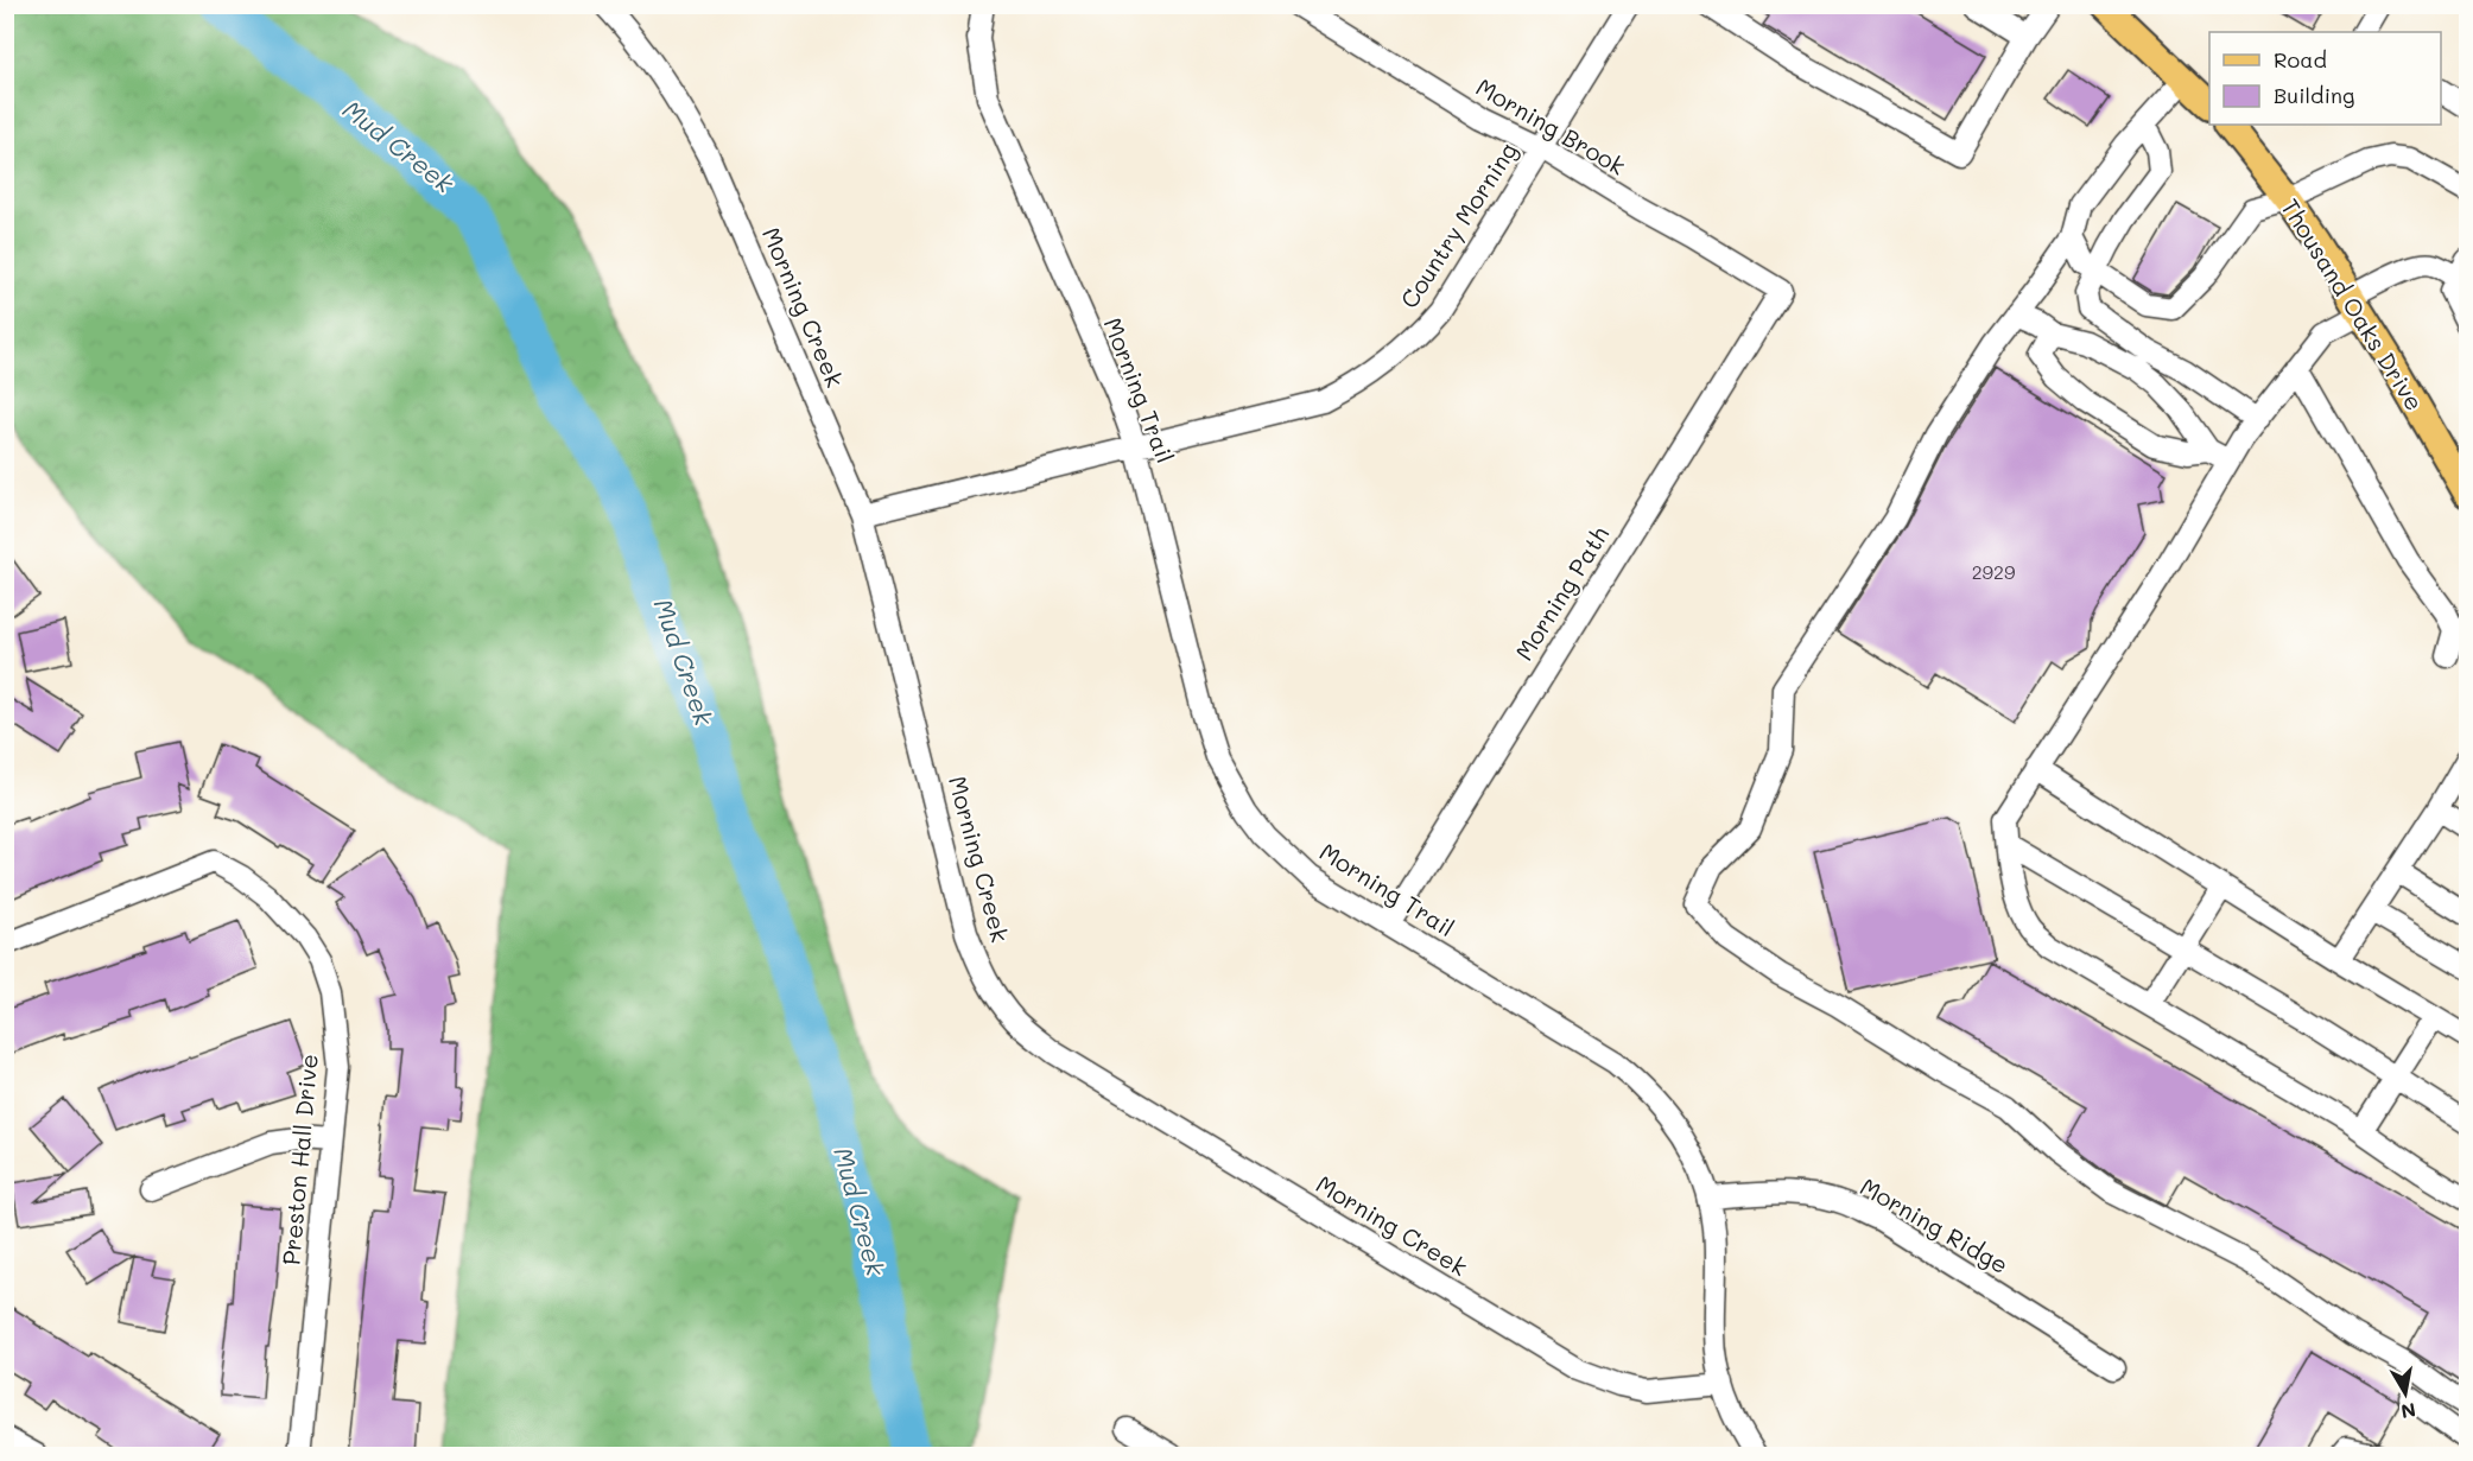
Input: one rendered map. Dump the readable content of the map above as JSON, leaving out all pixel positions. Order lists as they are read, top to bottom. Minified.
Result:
{"streets":{"main road":["Thousand Oaks Drive"],"street":["Morning Brook","Country Morning","Morning Creek","Morning Trail","Morning Path","Preston Hall Drive","Morning Ridge"]},"crossings":[["Morning Brook","Country Morning"],["Morning Brook","Morning Path"],["Country Morning","Morning Creek"],["Country Morning","Morning Trail"],["Morning Creek","Morning Trail"],["Morning Trail","Morning Path"],["Morning Trail","Morning Ridge"]],"water":["Mud Creek"],"house_numbers":["2929"],"legend":["Road","Building"],"north":"bottom"}
